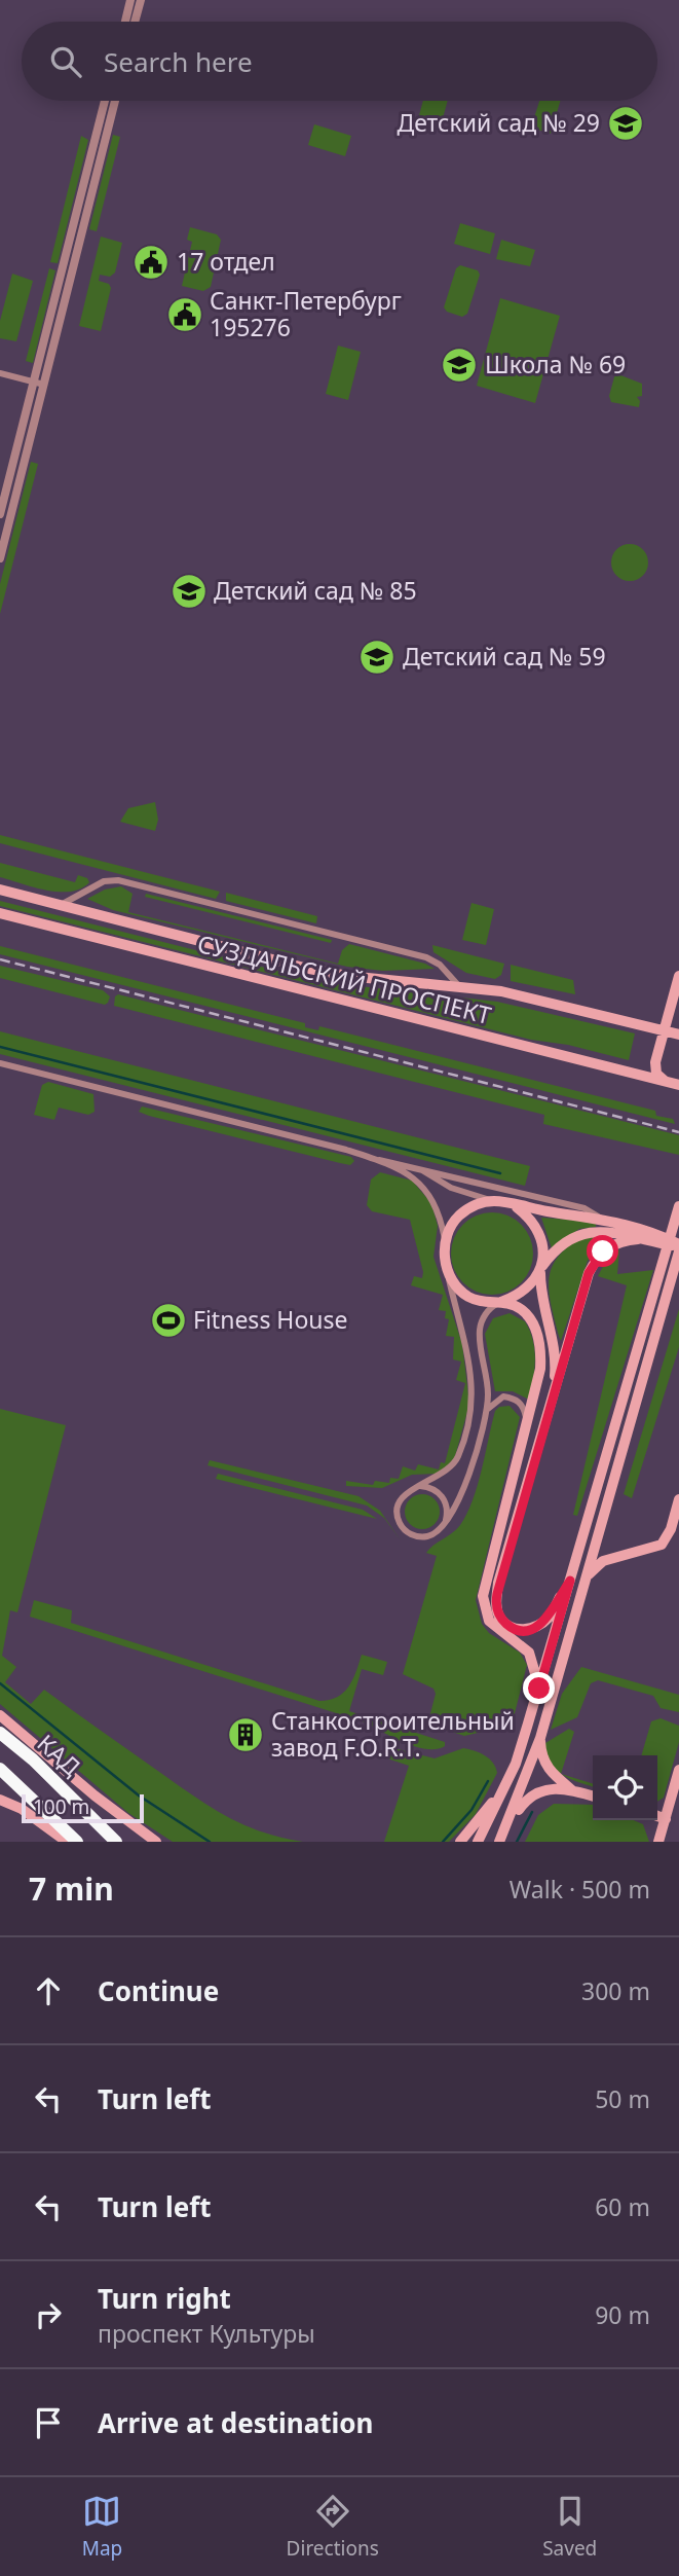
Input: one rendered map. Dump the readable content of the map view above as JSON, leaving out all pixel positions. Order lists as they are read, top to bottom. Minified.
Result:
{"streets":{"highway":["КАД"],"main road":["СУЗДАЛЬСКИЙ ПРОСПЕКТ"]},"places":{"school or university":["Детский сад № 29","Школа № 69","Детский сад № 85","Детский сад № 59"],"public building":["17 отдел","Санкт-Петербург 195276"],"sports":["Fitness House"],"building":["Станкостроительный завод F.O.R.T."]},"scale_bar":"100 m","page":{"search":"Search here","scale":"100 m","heading":["7 min","Walk · 500 m"],"list":[["Continue","300 m"],["Turn left","50 m"],["Turn left","60 m"],["Turn right","проспект Культуры","90 m"],"Arrive at destination"],"nav":["Map","Directions","Saved"]}}
